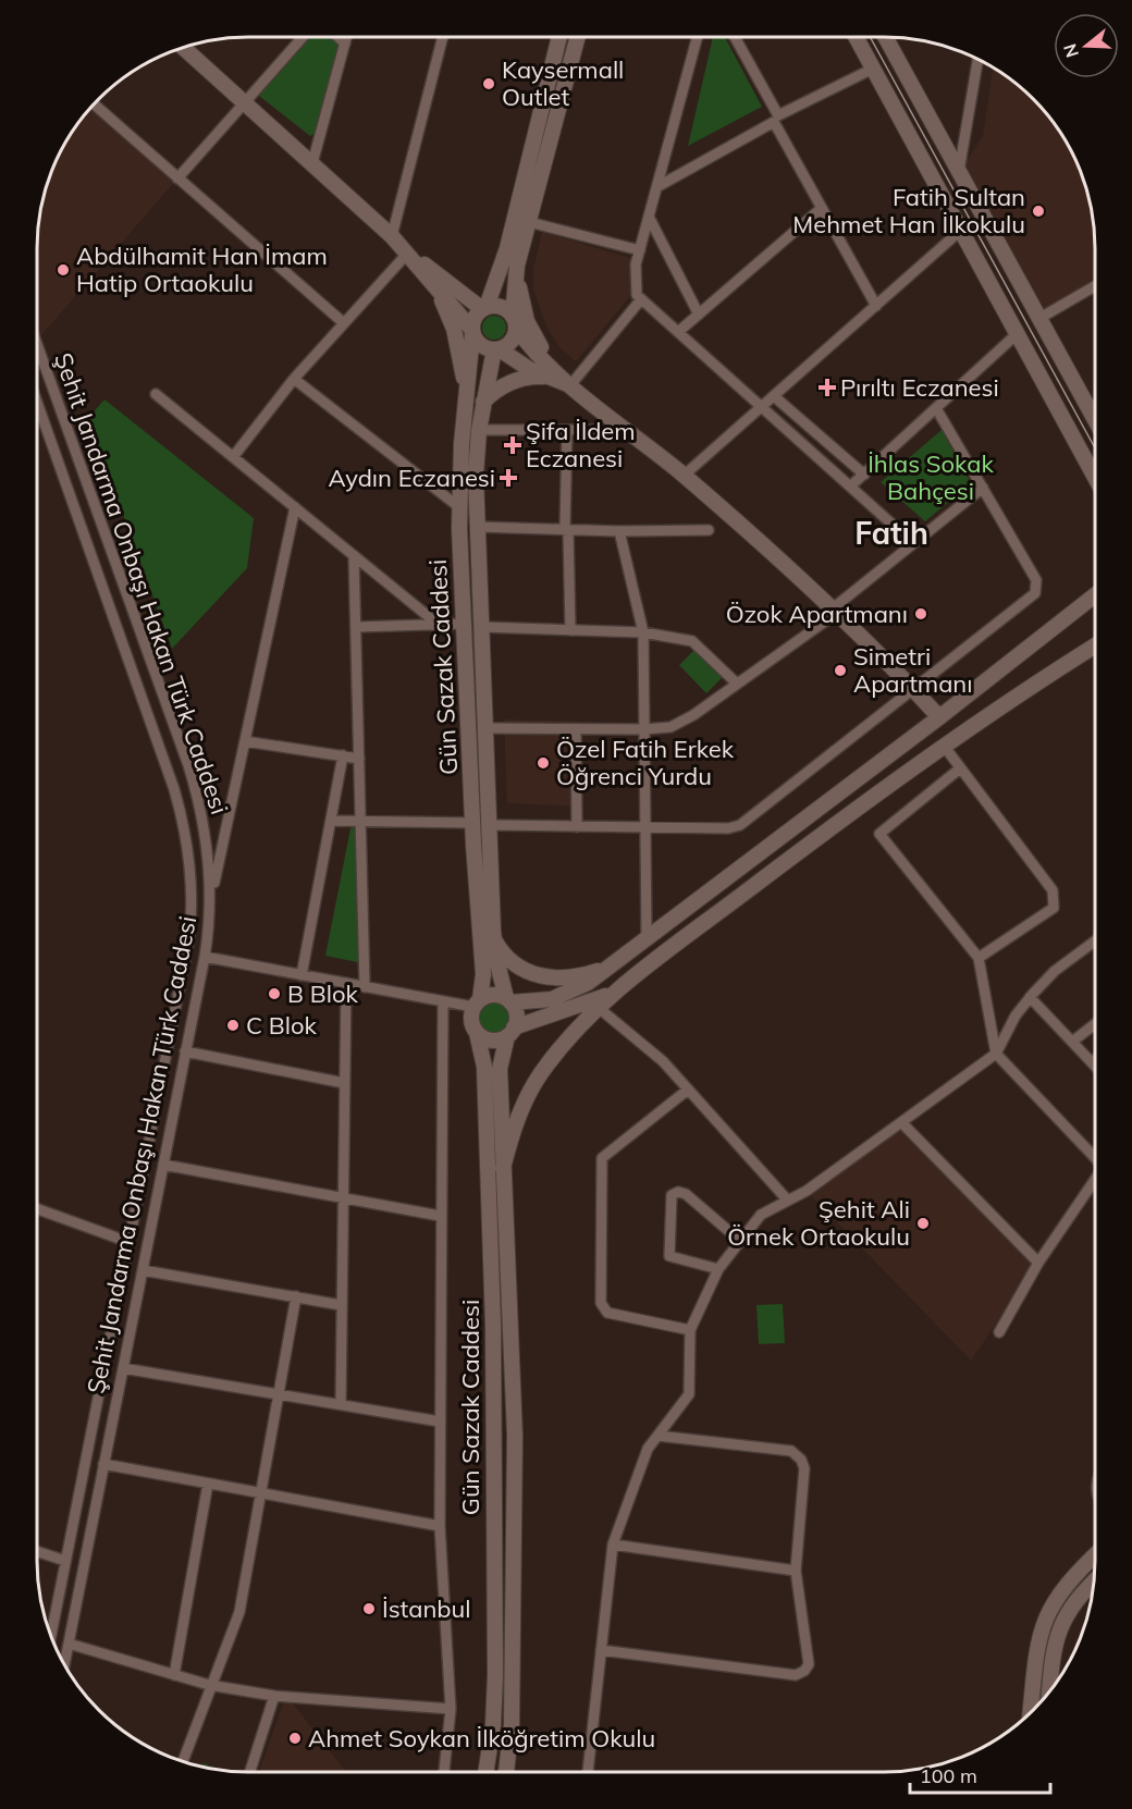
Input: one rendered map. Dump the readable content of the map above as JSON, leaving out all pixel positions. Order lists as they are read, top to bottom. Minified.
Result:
{"streets":{"street":["Şehit Jandarma Onbaşı Hakan Türk Caddesi","Gün Sazak Caddesi"]},"districts":["Fatih"],"parks":["İhlas Sokak Bahçesi"],"places":{"other":["Kaysermall Outlet","Fatih Sultan Mehmet Han İlkokulu","Abdülhamit Han İmam Hatip Ortaokulu","Özok Apartmanı","Simetri Apartmanı","Özel Fatih Erkek Öğrenci Yurdu","B Blok","C Blok","Şehit Ali Örnek Ortaokulu","İstanbul","Ahmet Soykan İlköğretim Okulu"],"health":["Pırıltı Eczanesi","Şifa İldem Eczanesi","Aydın Eczanesi"]},"scale_bar":"100 m","north":"left"}
